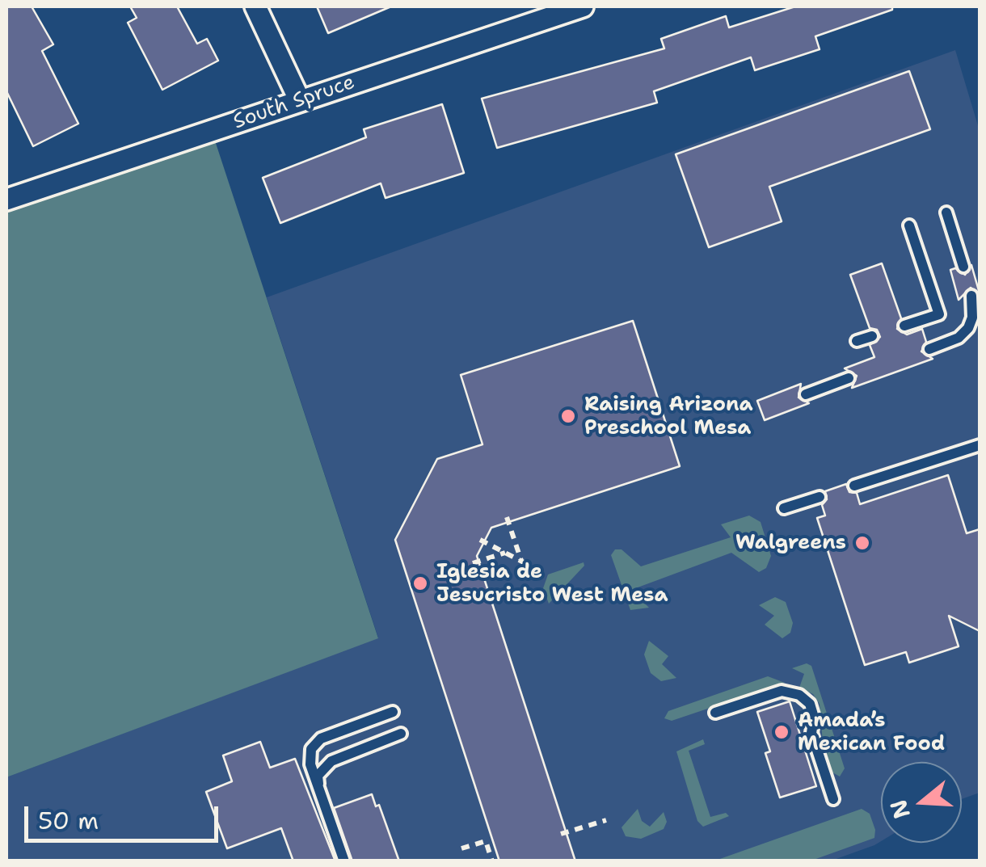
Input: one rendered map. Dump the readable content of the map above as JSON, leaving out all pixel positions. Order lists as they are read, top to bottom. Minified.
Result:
{"streets":{"street":["South Spruce"]},"places":["Raising Arizona Preschool Mesa","Walgreens","Iglesia de Jesucristo West Mesa","Amada’s Mexican Food"],"scale_bar":"50 m","north":"left"}
